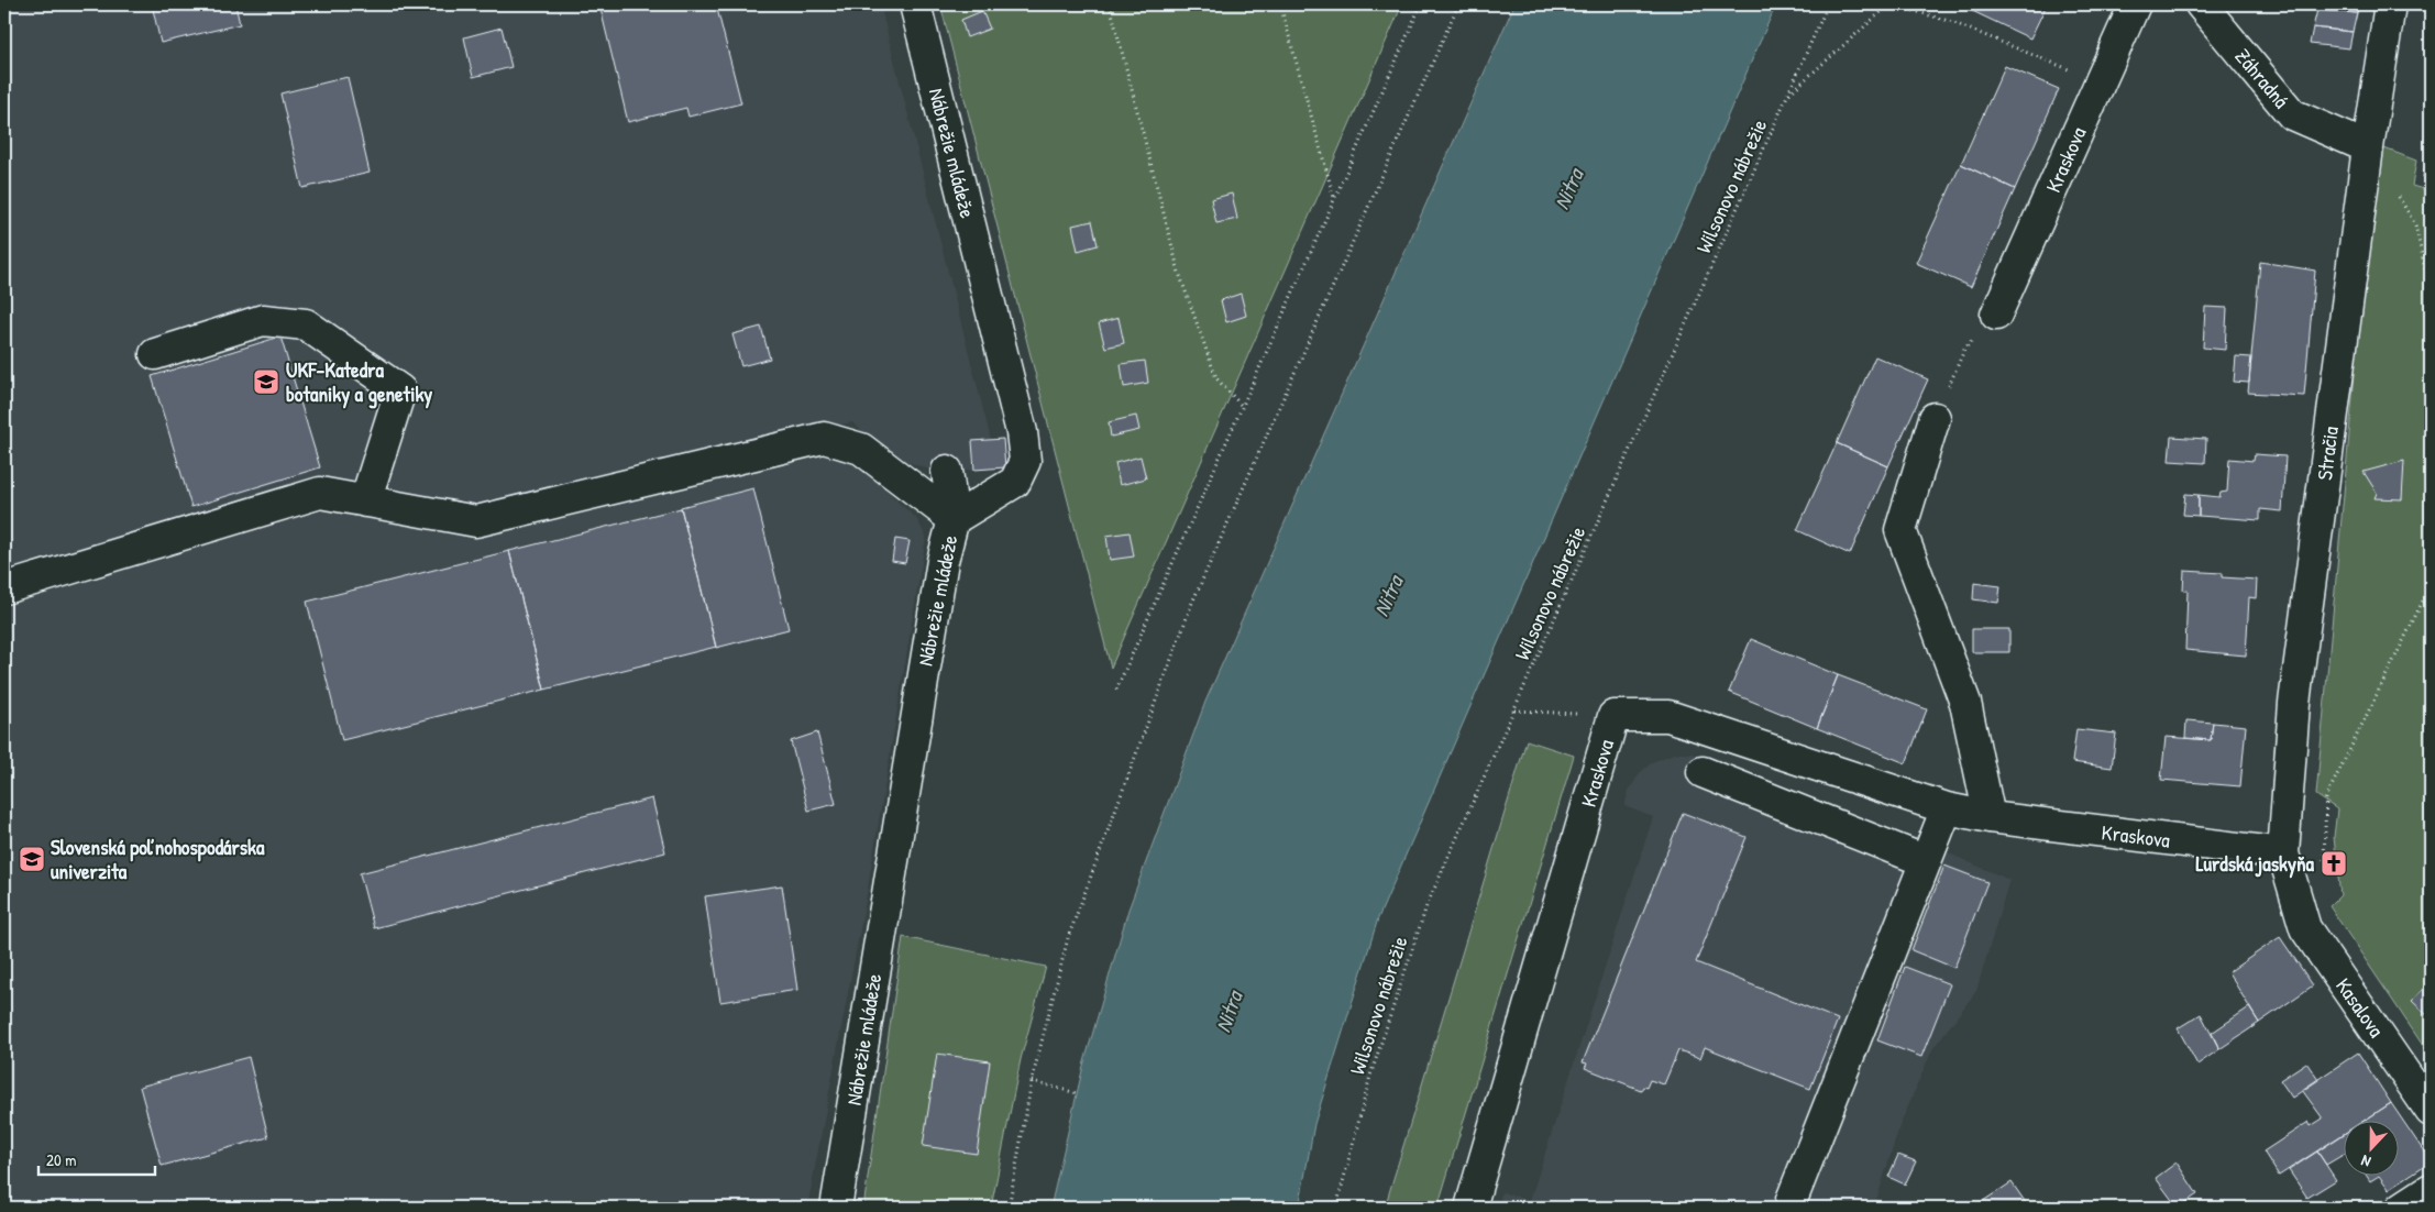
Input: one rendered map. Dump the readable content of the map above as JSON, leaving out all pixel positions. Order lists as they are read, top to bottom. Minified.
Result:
{"streets":{"street":["Záhradná","Nábrežie mládeže","Kraskova","Stračia","Kasalova"],"path":["Wilsonovo nábrežie"]},"crossings":[["Záhradná","Stračia"],["Kraskova","Stračia"],["Stračia","Kasalova"]],"water":["Nitra"],"places":{"school or university":["UKF-Katedra botaniky a genetiky","Slovenská poľnohospodárska univerzita"],"church":["Lurdská jaskyňa"]},"scale_bar":"20 m","north":"bottom"}
